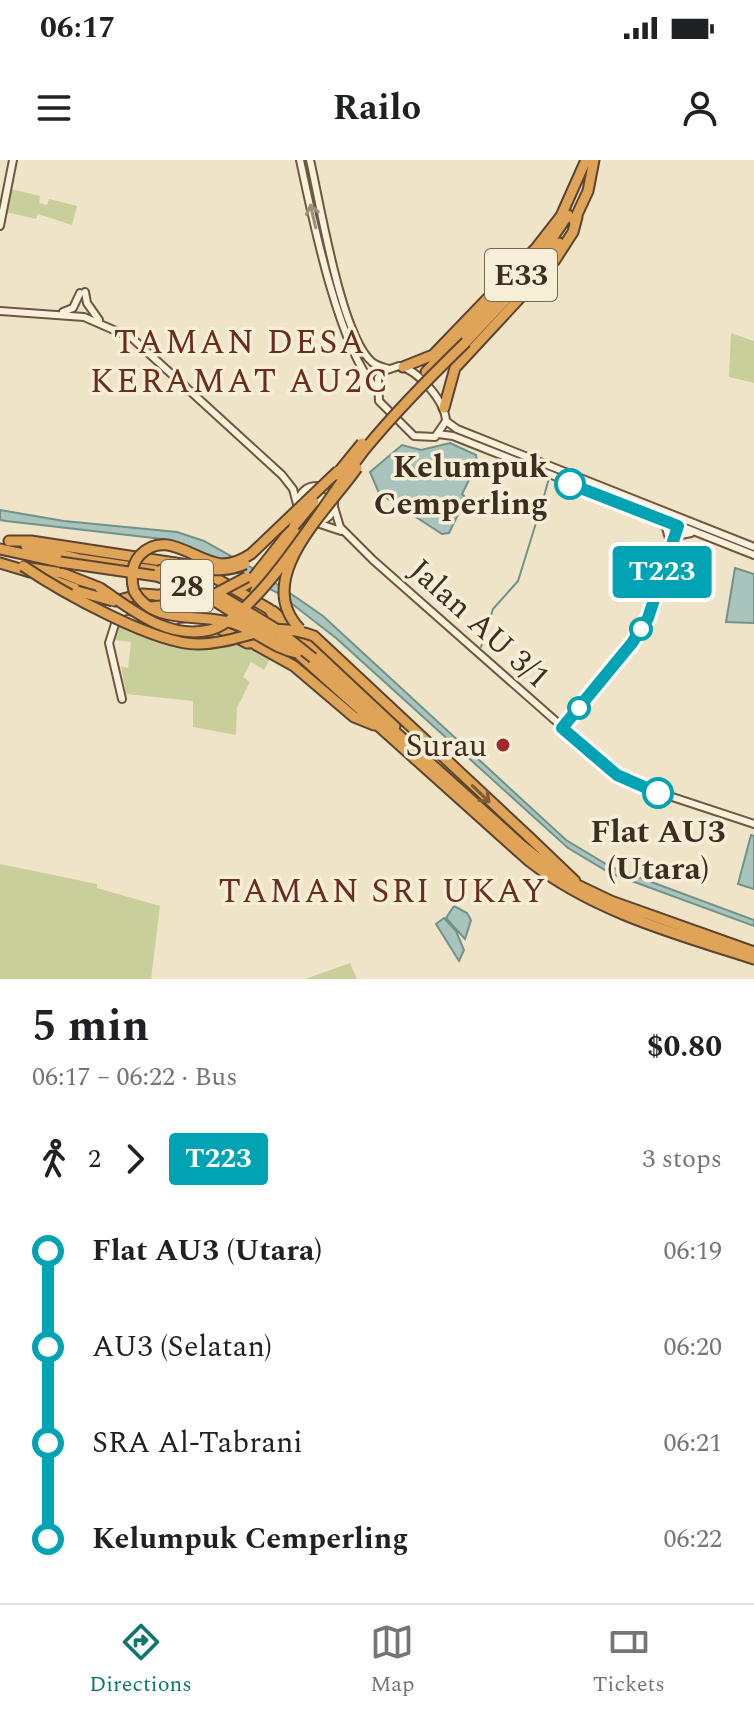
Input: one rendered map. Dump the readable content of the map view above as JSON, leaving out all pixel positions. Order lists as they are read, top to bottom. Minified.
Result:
{"streets":{"highway":["E33","28"],"main road":["Jalan AU 3/1"]},"districts":["TAMAN DESA KERAMAT AU2C","TAMAN SRI UKAY"],"places":["Kelumpuk Cemperling","Surau","Flat AU3 (Utara)"],"lines":["bus line T223"],"page":{"status":"06:17","header":"Railo","on_map":"T223","heading":["5 min","06:17 – 06:22 · Bus","$0.80"],"legs":["2","T223","3 stops"],"list":[{"name":"Flat AU3 (Utara)","value":"06:19"},{"name":"AU3 (Selatan)","value":"06:20"},{"name":"SRA Al-Tabrani","value":"06:21"},{"name":"Kelumpuk Cemperling","value":"06:22"}],"tabs":["Directions","Map","Tickets"]}}
